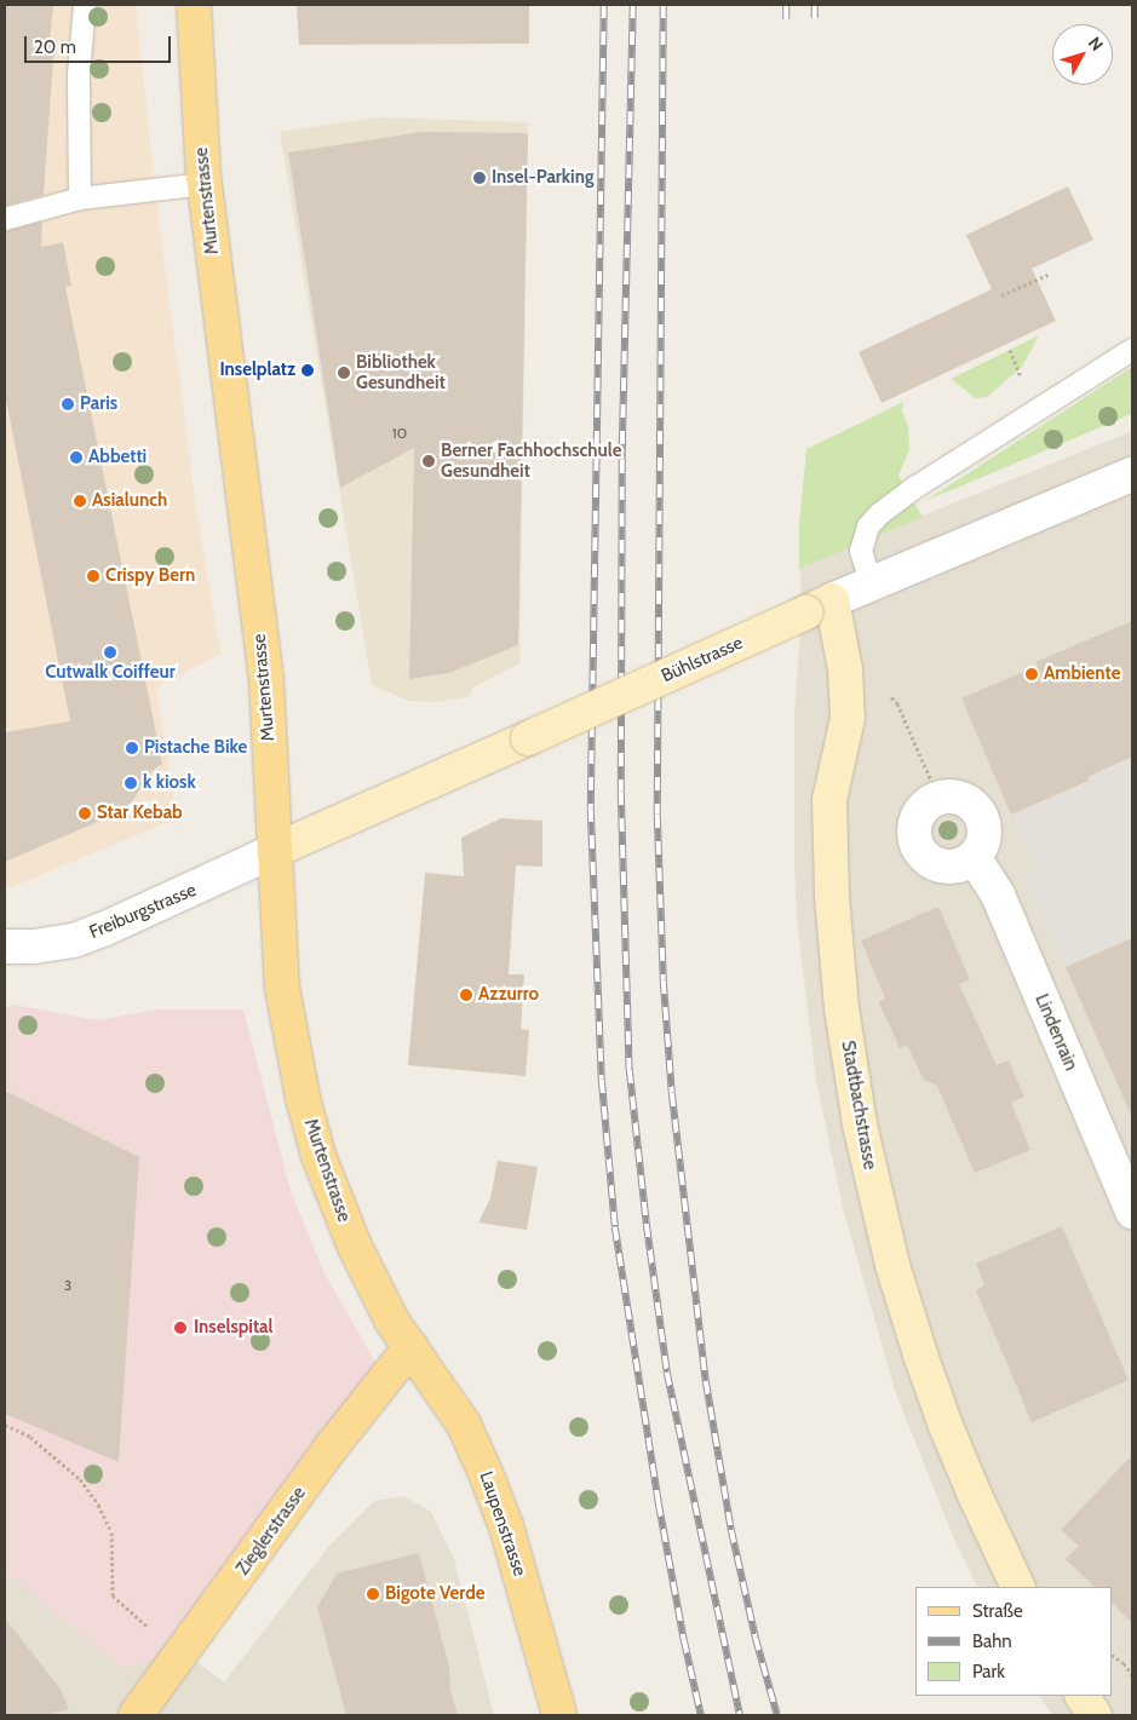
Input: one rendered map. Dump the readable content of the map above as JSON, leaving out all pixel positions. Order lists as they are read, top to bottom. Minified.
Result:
{"streets":{"main road":["Murtenstrasse","Bühlstrasse","Stadtbachstrasse","Laupenstrasse","Zieglerstrasse"],"street":["Freiburgstrasse","Lindenrain"]},"crossings":[["Murtenstrasse","Bühlstrasse"],["Murtenstrasse","Freiburgstrasse"],["Murtenstrasse","Laupenstrasse"],["Murtenstrasse","Zieglerstrasse"],["Bühlstrasse","Freiburgstrasse"],["Bühlstrasse","Stadtbachstrasse"],["Laupenstrasse","Zieglerstrasse"]],"places":["Insel-Parking","Inselplatz","Bibliothek Gesundheit","Paris","Abbetti","Berner Fachhochschule Gesundheit","Asialunch","Crispy Bern","Cutwalk Coiffeur","Ambiente","Pistache Bike","k kiosk","Star Kebab","Azzurro","Inselspital","Bigote Verde"],"house_numbers":["10","3"],"legend":["Straße","Bahn","Park"],"scale_bar":"20 m","north":"top right"}
